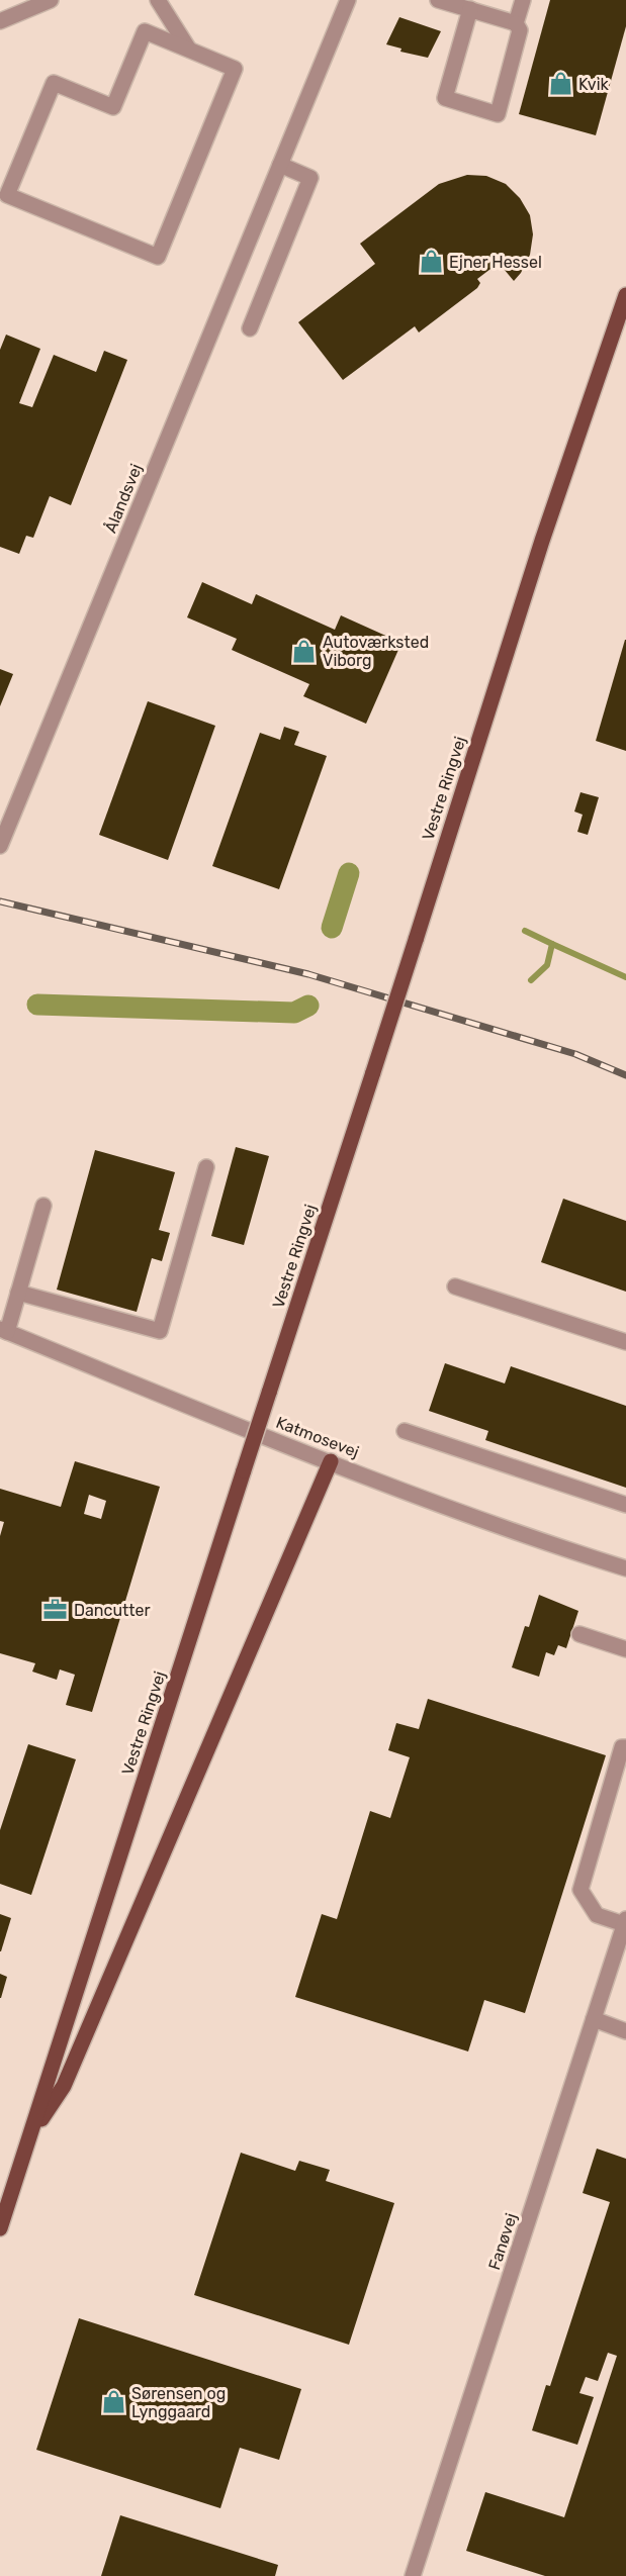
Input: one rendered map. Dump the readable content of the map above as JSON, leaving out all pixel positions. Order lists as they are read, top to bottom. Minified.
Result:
{"streets":{"main road":["Vestre Ringvej"],"street":["Ålandsvej","Katmosevej","Fanøvej"]},"places":{"shop":["Kvik","Ejner Hessel","Autoværksted Viborg","Sørensen og Lynggaard"],"office":["Dancutter"]}}
